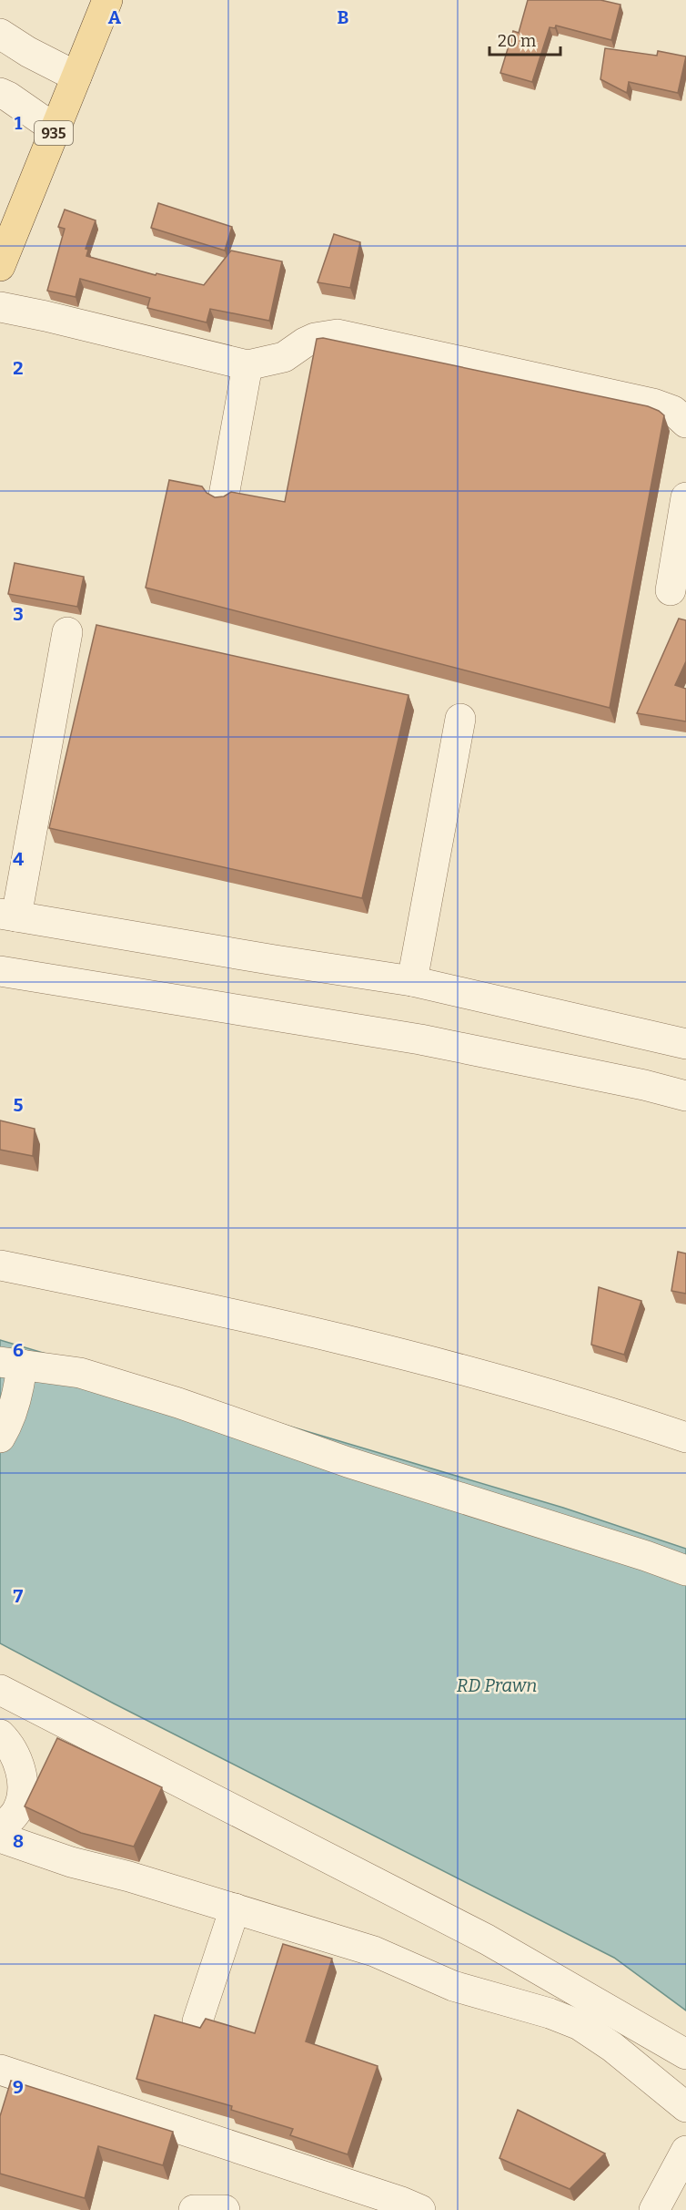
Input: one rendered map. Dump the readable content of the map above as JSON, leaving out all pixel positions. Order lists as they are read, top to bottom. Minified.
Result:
{"streets":{"main road":["935"]},"water":["RD Prawn"],"scale_bar":"20 m","grid":{"columns":["A","B"],"rows":["1","2","3","4","5","6","7","8","9"]}}
